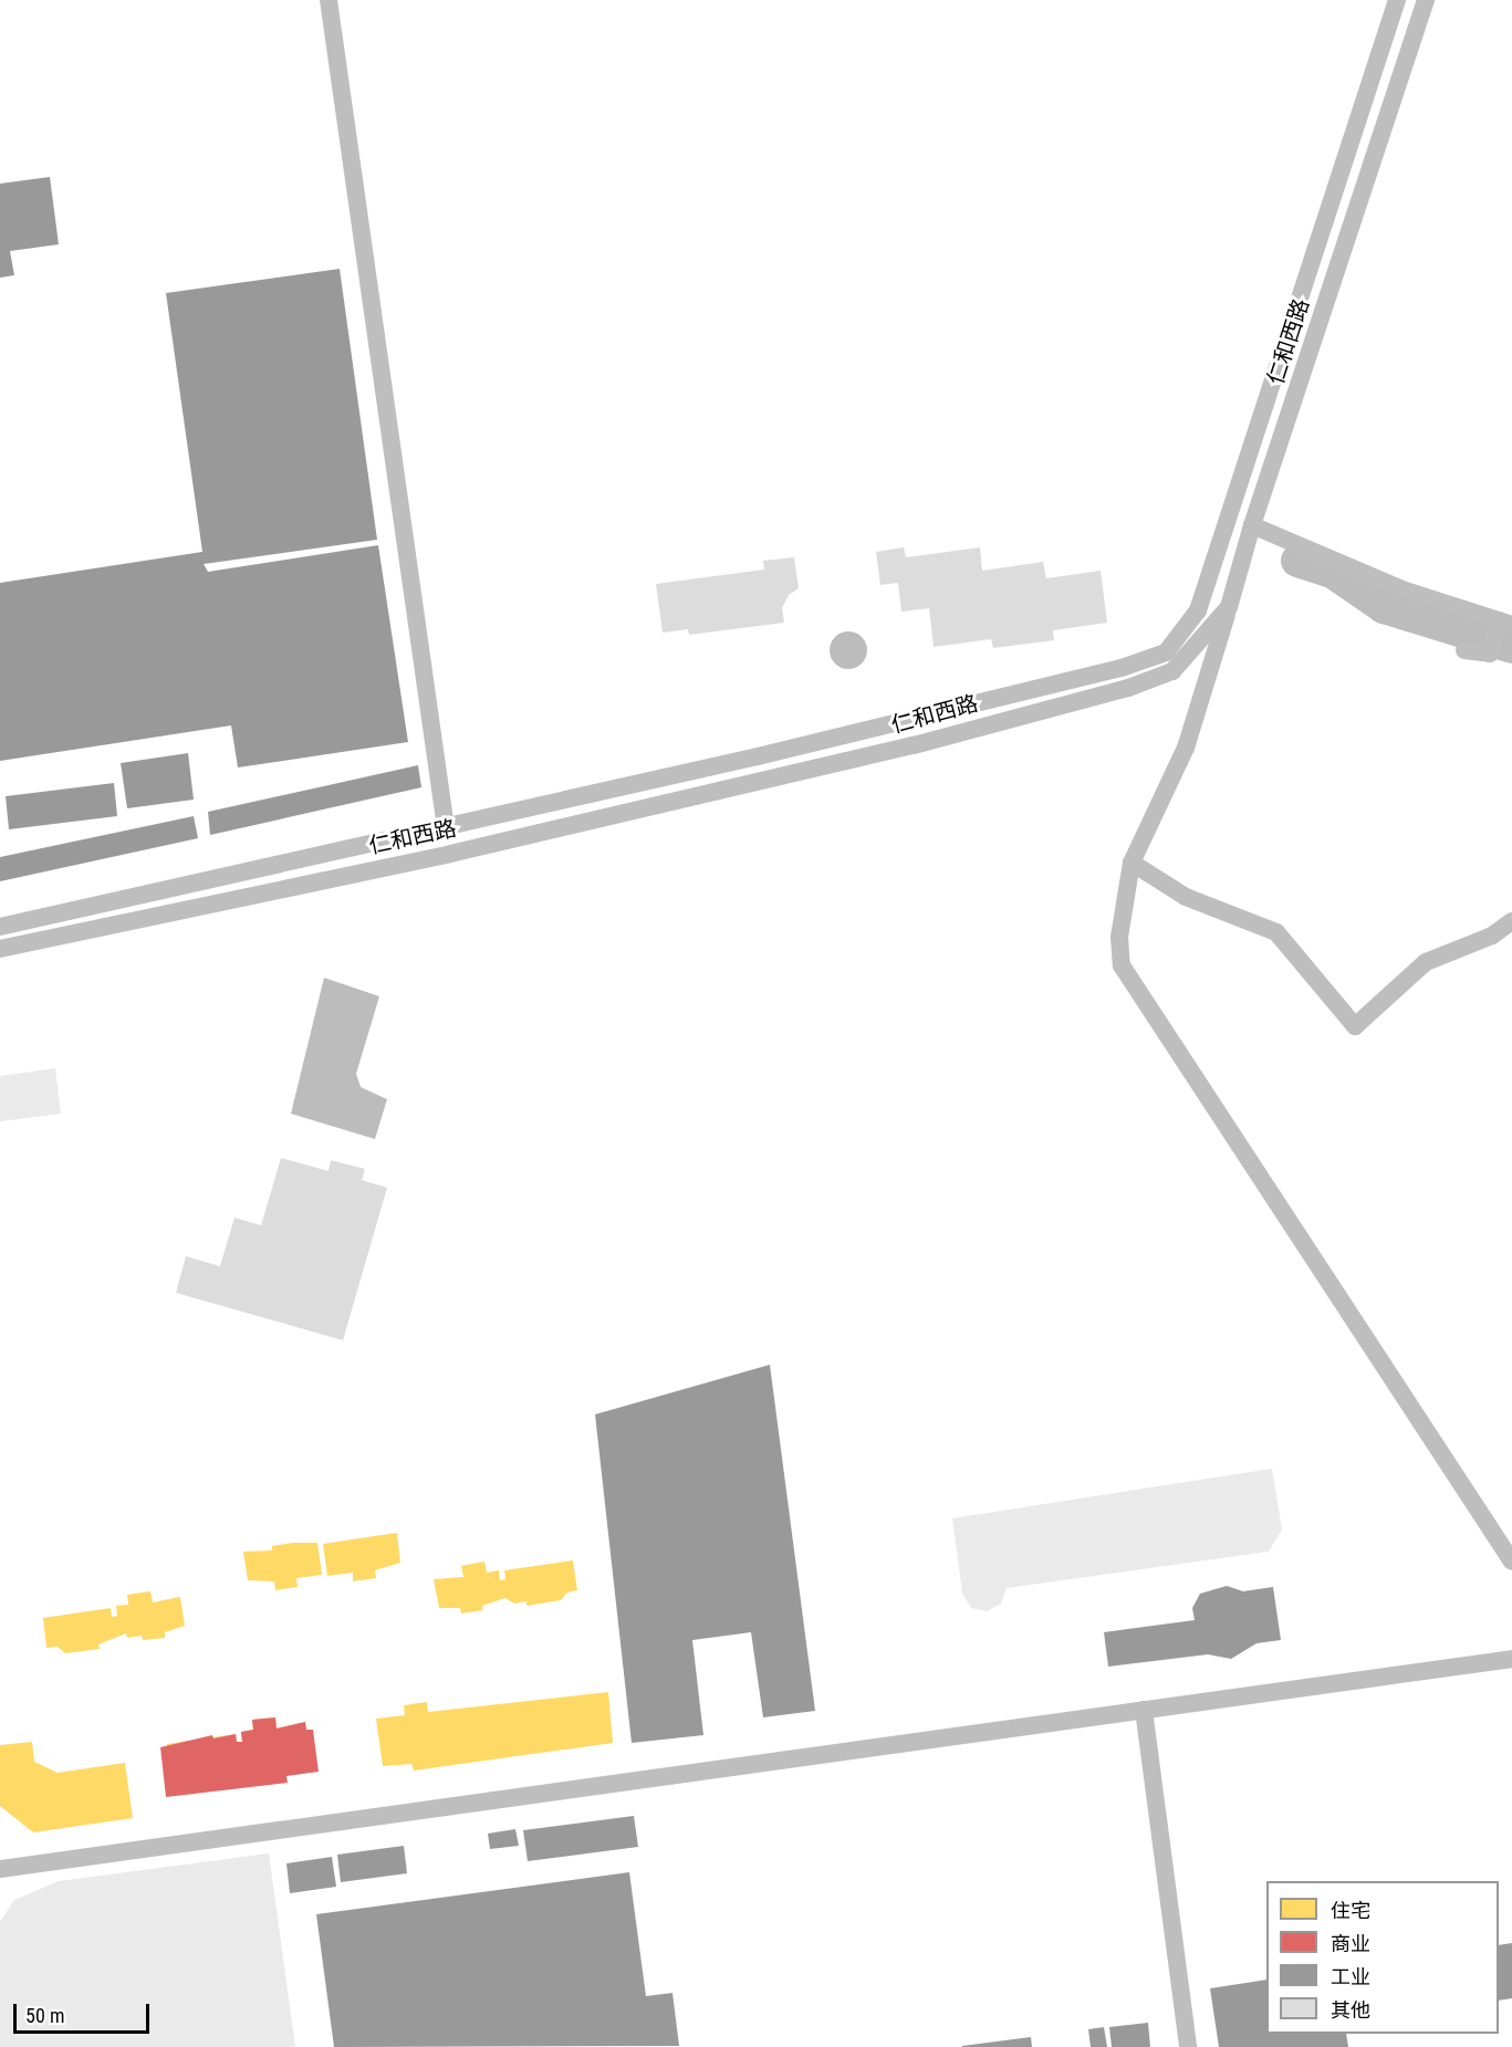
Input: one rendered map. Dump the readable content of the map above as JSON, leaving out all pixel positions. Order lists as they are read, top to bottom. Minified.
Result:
{"streets":{"street":["仁和西路"]},"legend":["住宅","商业","工业","其他"],"scale_bar":"50 m"}
